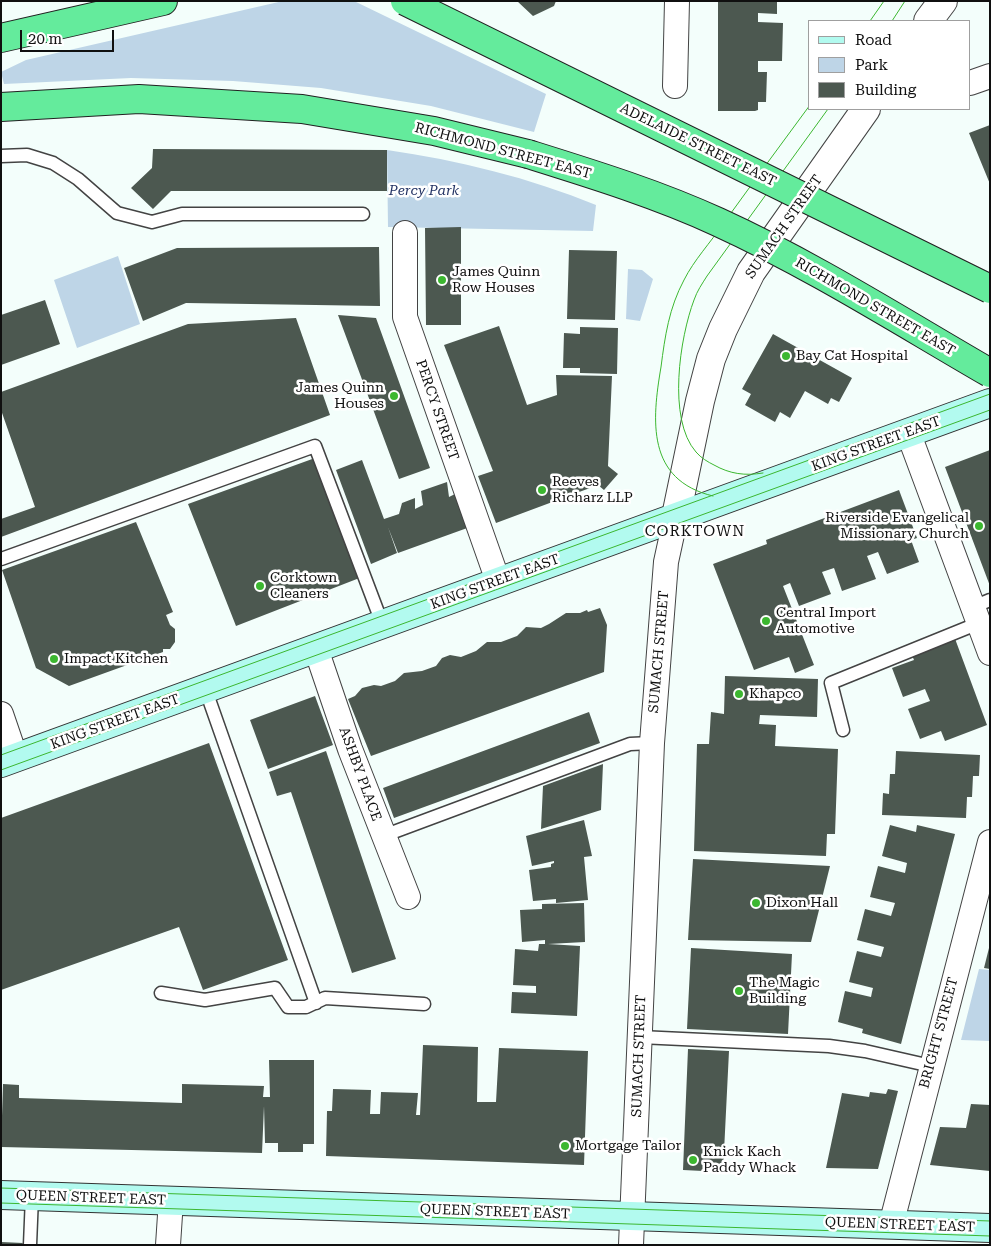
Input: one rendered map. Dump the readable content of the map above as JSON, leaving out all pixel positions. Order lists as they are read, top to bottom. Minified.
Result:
{"streets":{"highway":["ADELAIDE STREET EAST","RICHMOND STREET EAST"],"main road":["KING STREET EAST","QUEEN STREET EAST"],"street":["SUMACH STREET","PERCY STREET","ASHBY PLACE","BRIGHT STREET"]},"crossings":[["SUMACH STREET","KING STREET EAST"],["SUMACH STREET","QUEEN STREET EAST"],["PERCY STREET","KING STREET EAST"],["KING STREET EAST","ASHBY PLACE"],["BRIGHT STREET","QUEEN STREET EAST"]],"districts":["CORKTOWN"],"parks":["Percy Park"],"places":["James Quinn Row Houses","Bay Cat Hospital","James Quinn Houses","Reeves Richarz LLP","Riverside Evangelical Missionary Church","Corktown Cleaners","Central Import Automotive","Impact Kitchen","Khapco","Dixon Hall","The Magic Building","Mortgage Tailor","Knick Kach Paddy Whack"],"legend":["Road","Park","Building"],"scale_bar":"20 m"}
